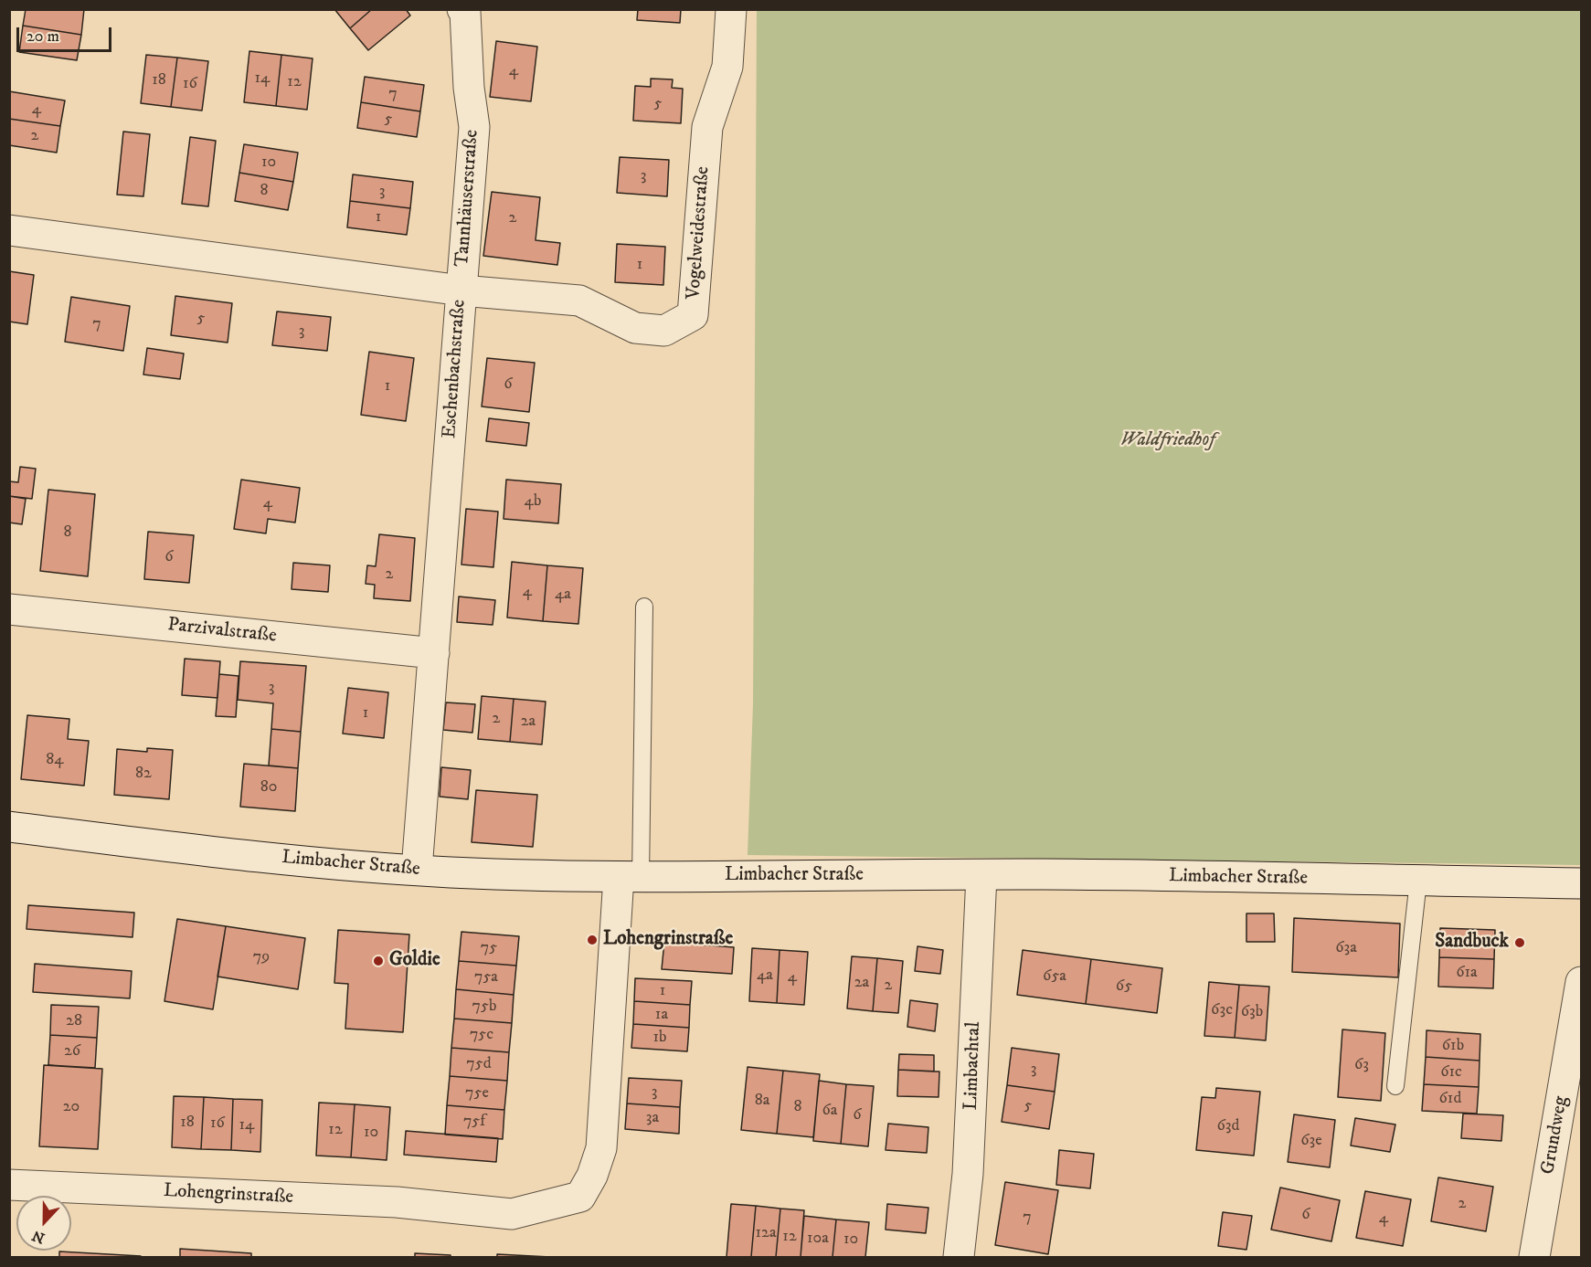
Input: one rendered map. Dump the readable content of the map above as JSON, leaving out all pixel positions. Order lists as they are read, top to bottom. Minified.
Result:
{"streets":{"street":["Tannhäuserstraße","Vogelweidestraße","Eschenbachstraße","Parzivalstraße","Limbacher Straße","Limbachtal","Grundweg","Lohengrinstraße"]},"crossings":[["Tannhäuserstraße","Vogelweidestraße"],["Tannhäuserstraße","Eschenbachstraße"],["Vogelweidestraße","Eschenbachstraße"],["Eschenbachstraße","Parzivalstraße"],["Eschenbachstraße","Limbacher Straße"],["Limbacher Straße","Limbachtal"],["Limbacher Straße","Lohengrinstraße"]],"parks":["Waldfriedhof"],"places":["Lohengrinstraße","Sandbuck","Goldie"],"house_numbers":["4","14","18","12","16","7","5","4","5","2","10","3","8","3","1","2","1","5","7","3","6","1","4b","4","8","6","2","4","4a","3","1","2","2a","84","82","80","75","63a","79","61a","4a","65a","75a","4","2a","2","65","1","75b","63c","63b","1a","28","75c","1b","61b","26","75d","63","3","61c","3","75e","61d","8a","5","20","8","6a","6","3a","75f","18","16","14","63d","12","10","63e","2","6","7","4","12a","12","10a","10"],"scale_bar":"20 m","north":"bottom"}
